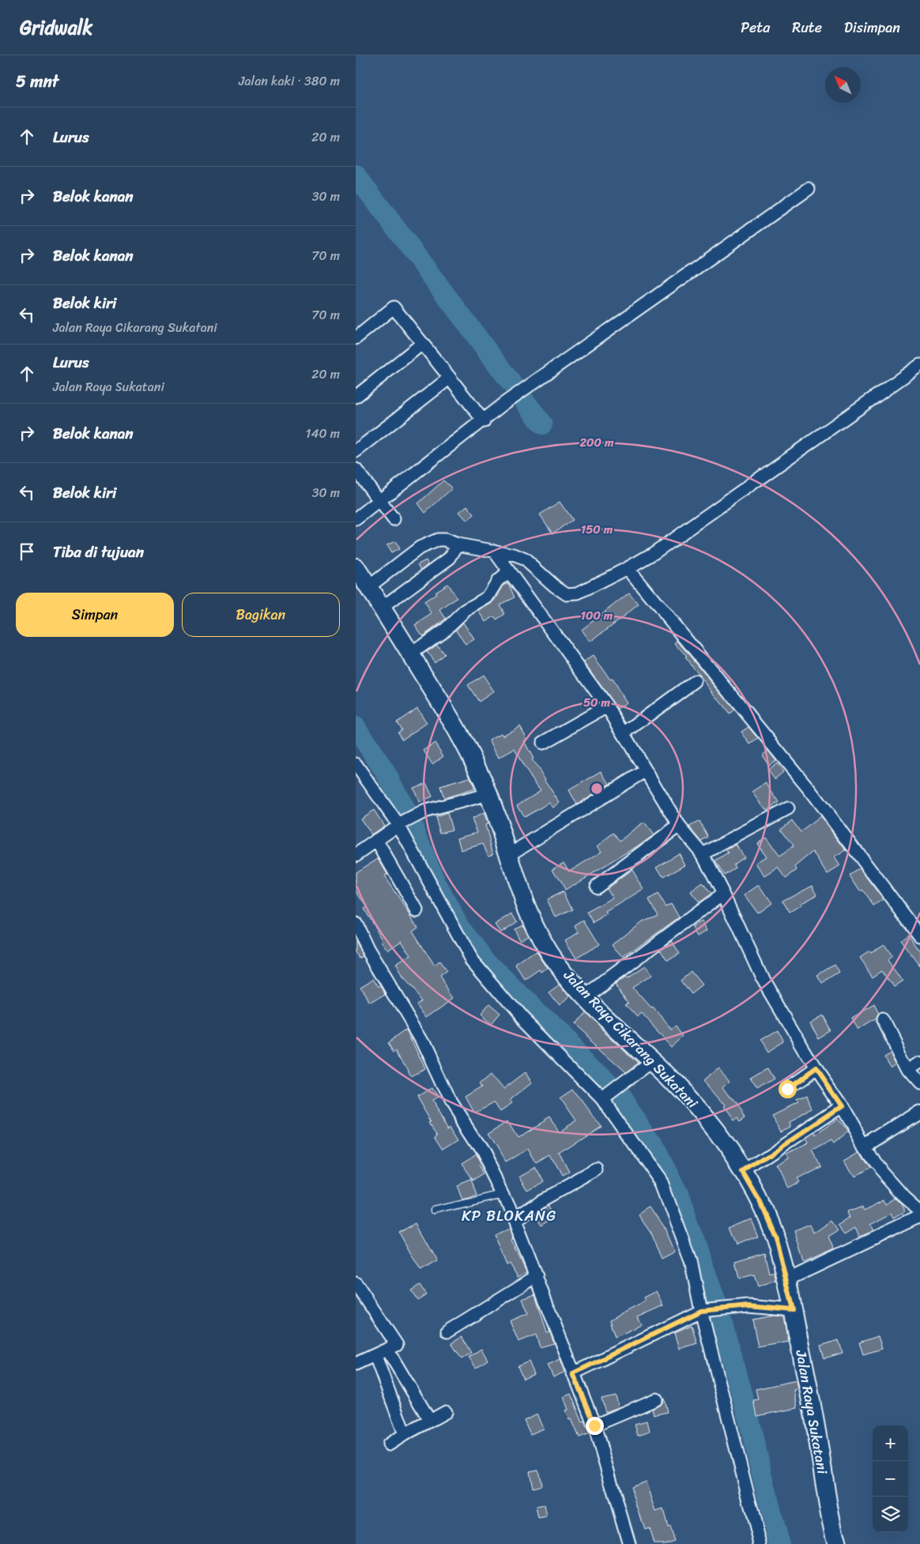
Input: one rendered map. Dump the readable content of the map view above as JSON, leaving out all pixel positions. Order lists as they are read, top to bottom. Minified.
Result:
{"streets":{"main road":["Jalan Raya Cikarang Sukatani","Jalan Raya Sukatani"]},"crossings":[["Jalan Raya Cikarang Sukatani","Jalan Raya Sukatani"]],"districts":["KP BLOKANG"],"north":"top left","page":{"header":"Gridwalk","nav":["Peta","Rute","Disimpan"],"heading":["5 mnt","Jalan kaki · 380 m"],"list":[["Lurus","20 m"],["Belok kanan","30 m"],["Belok kanan","70 m"],["Belok kiri","Jalan Raya Cikarang Sukatani","70 m"],["Lurus","Jalan Raya Sukatani","20 m"],["Belok kanan","140 m"],["Belok kiri","30 m"],"Tiba di tujuan"],"buttons":["Simpan","Bagikan"],"map_buttons":["+","−"]},"rings":["200 m","150 m","100 m","50 m"]}
